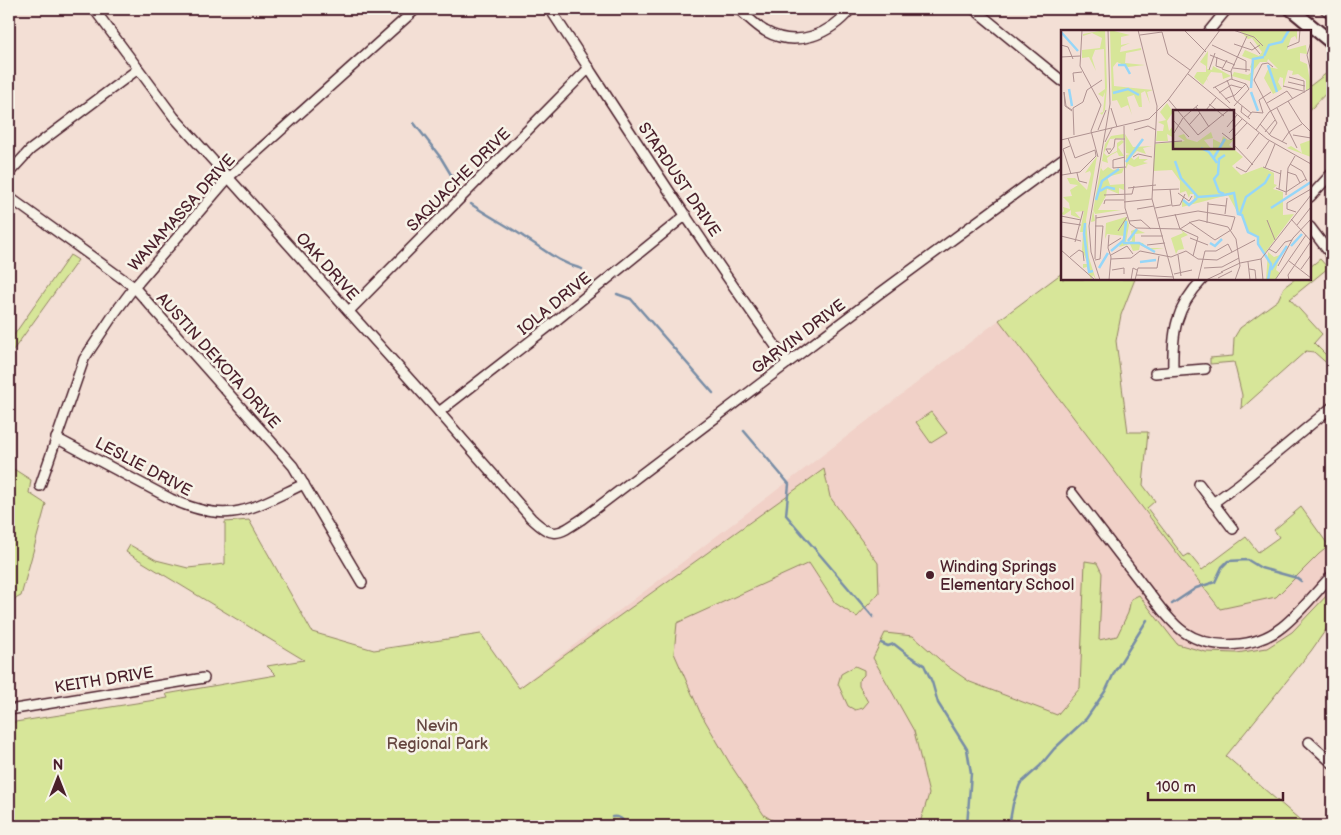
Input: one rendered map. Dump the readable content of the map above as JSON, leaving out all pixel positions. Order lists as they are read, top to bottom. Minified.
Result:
{"streets":{"street":["SAQUACHE DRIVE","STARDUST DRIVE","WANAMASSA DRIVE","OAK DRIVE","IOLA DRIVE","GARVIN DRIVE","AUSTIN DEKOTA DRIVE","LESLIE DRIVE","KEITH DRIVE"]},"crossings":[["SAQUACHE DRIVE","STARDUST DRIVE"],["SAQUACHE DRIVE","OAK DRIVE"],["STARDUST DRIVE","IOLA DRIVE"],["STARDUST DRIVE","GARVIN DRIVE"],["WANAMASSA DRIVE","OAK DRIVE"],["WANAMASSA DRIVE","AUSTIN DEKOTA DRIVE"],["WANAMASSA DRIVE","LESLIE DRIVE"],["OAK DRIVE","IOLA DRIVE"],["OAK DRIVE","GARVIN DRIVE"],["AUSTIN DEKOTA DRIVE","LESLIE DRIVE"]],"parks":["Nevin Regional Park"],"places":["Winding Springs Elementary School"],"scale_bar":"100 m","north":"top"}
